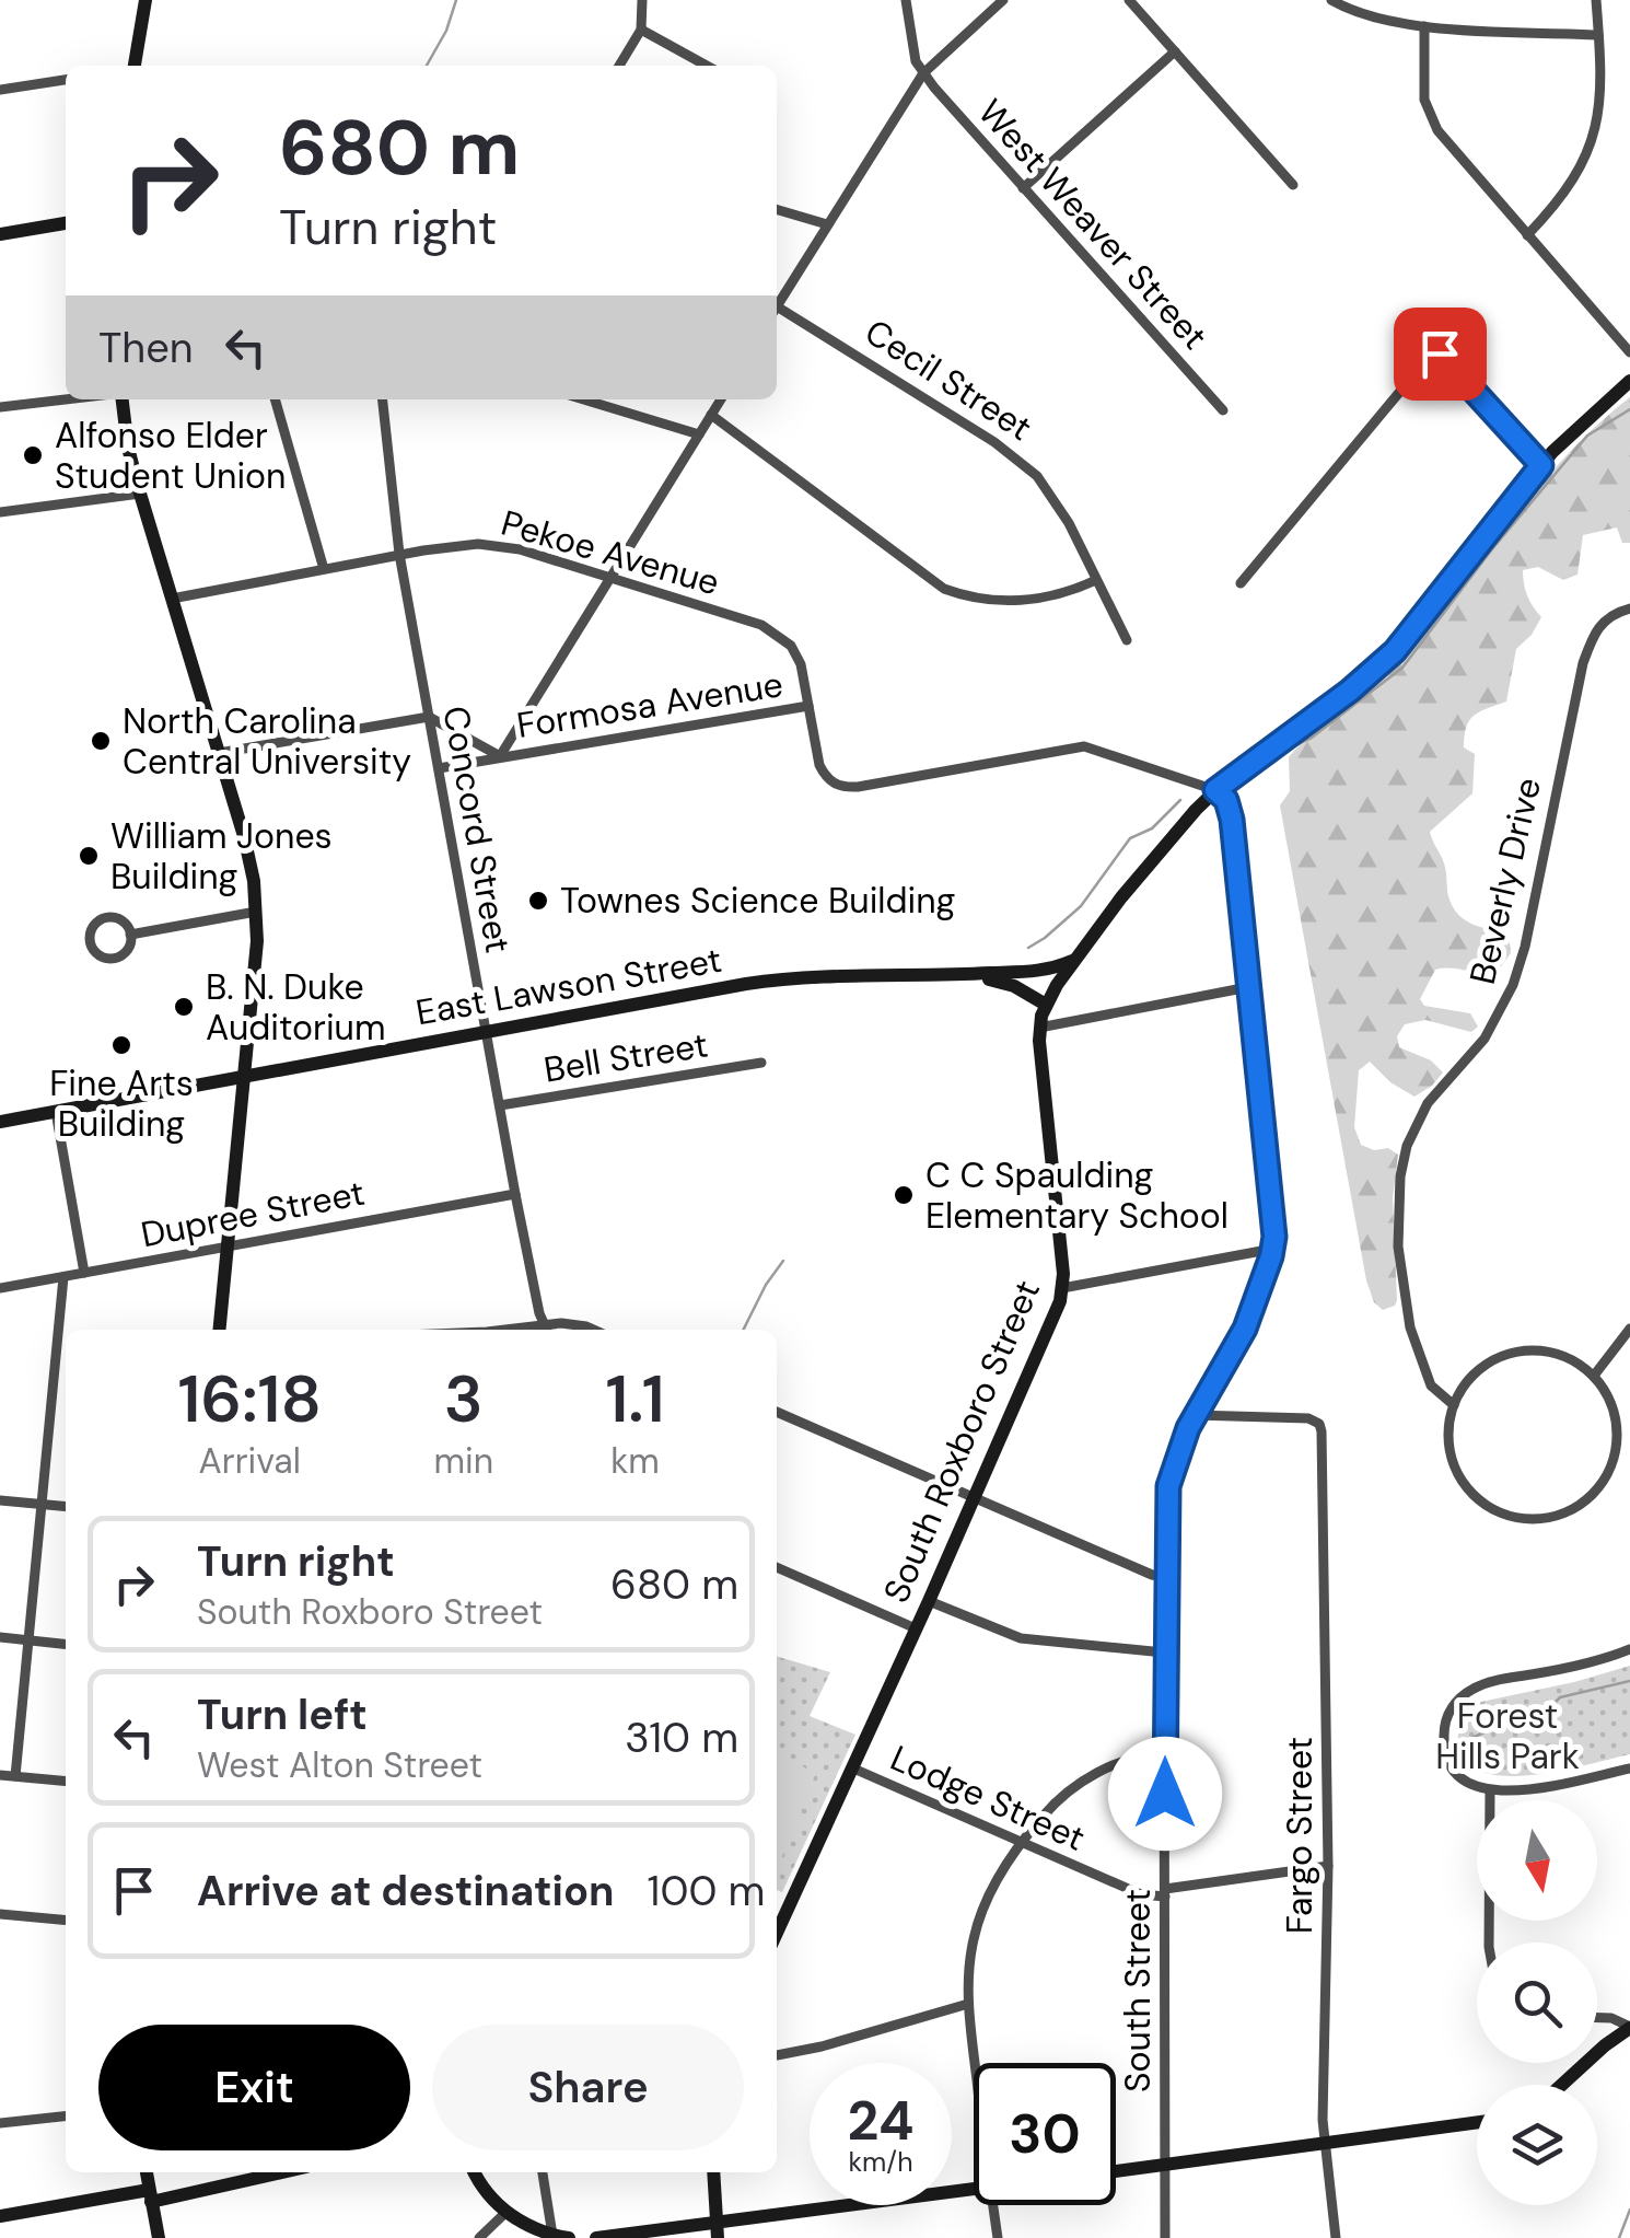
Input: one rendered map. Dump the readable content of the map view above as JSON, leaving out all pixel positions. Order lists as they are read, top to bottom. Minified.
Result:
{"streets":{"street":["West Weaver Street","Cecil Street","Pekoe Avenue","Formosa Avenue","Concord Street","Beverly Drive","East Lawson Street","Bell Street","Dupree Street","South Roxboro Street","Lodge Street","Fargo Street","South Street"]},"crossings":[["Pekoe Avenue","Formosa Avenue"],["Pekoe Avenue","Concord Street"],["Pekoe Avenue","South Roxboro Street"],["Pekoe Avenue","South Street"],["Formosa Avenue","Concord Street"],["Concord Street","East Lawson Street"],["Concord Street","Bell Street"],["Concord Street","Dupree Street"],["East Lawson Street","South Roxboro Street"],["South Roxboro Street","Lodge Street"],["South Roxboro Street","South Street"],["Lodge Street","South Street"],["Fargo Street","South Street"]],"parks":["Forest Hills Park"],"places":["Alfonso Elder Student Union","North Carolina Central University","William Jones Building","Townes Science Building","B. N. Duke Auditorium","Fine Arts Building","C C Spaulding Elementary School"],"north":"bottom","page":{"turn":["680 m","Turn right"],"then":"Then","eta":["16:18","Arrival","3","min","1.1","km"],"list":[{"name":"Turn right","note":"South Roxboro Street","value":"680 m"},{"name":"Turn left","note":"West Alton Street","value":"310 m"},{"name":"Arrive at destination","value":"100 m"}],"buttons":["Exit","Share"],"speed":"24 km/h","limit":"30"}}
